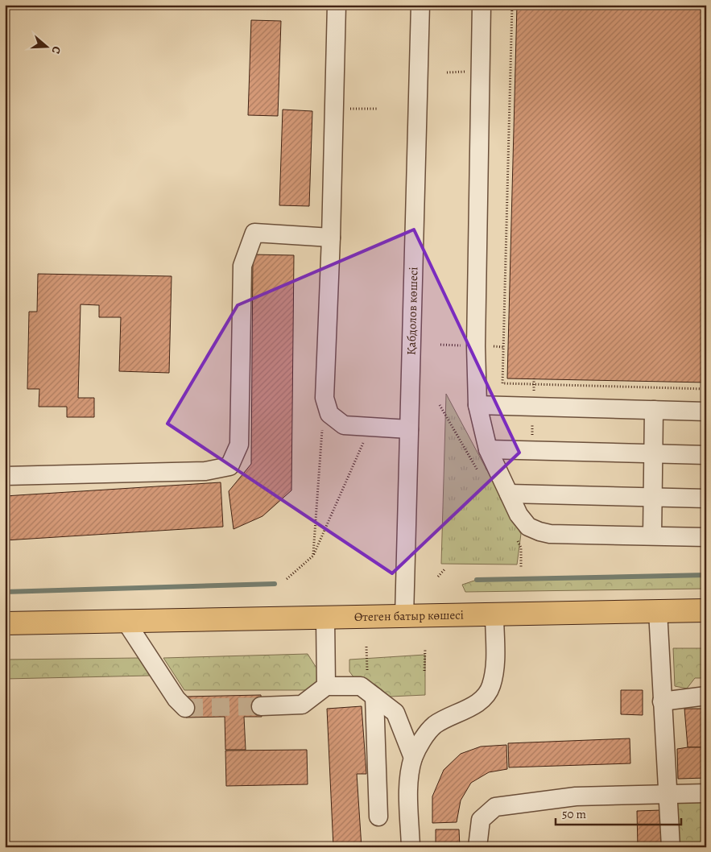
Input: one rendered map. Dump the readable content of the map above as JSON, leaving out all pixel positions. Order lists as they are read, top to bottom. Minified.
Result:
{"streets":{"main road":["Өтеген батыр көшесі"],"street":["Қабдолов көшесі"]},"crossings":[["Қабдолов көшесі","Өтеген батыр көшесі"]],"scale_bar":"50 m","north":"right"}
